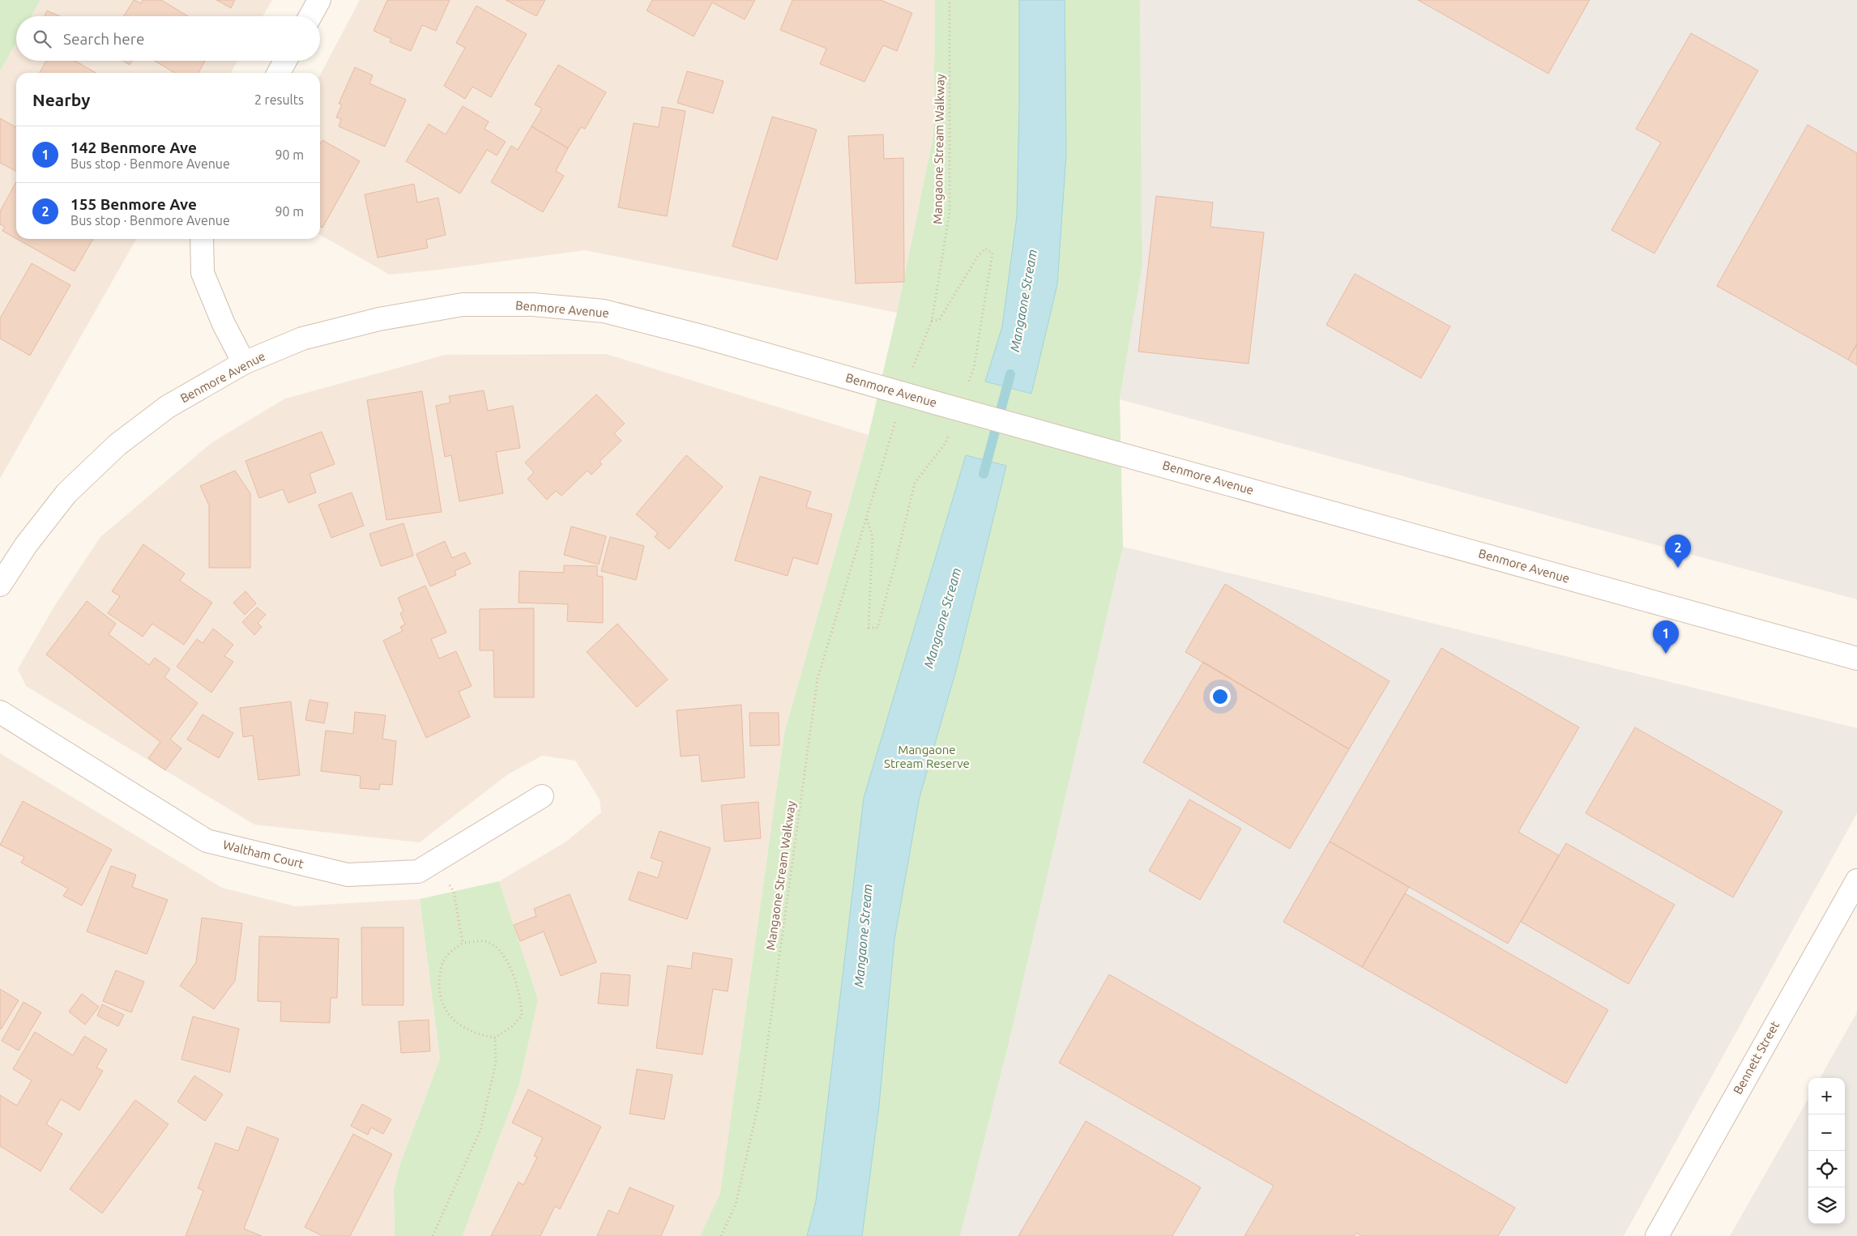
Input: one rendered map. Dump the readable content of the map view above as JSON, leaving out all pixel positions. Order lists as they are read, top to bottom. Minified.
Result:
{"streets":{"street":["Benmore Avenue","Waltham Court","Bennett Street"],"path":["Mangaone Stream Walkway"]},"crossings":[["Mangaone Stream Walkway","Benmore Avenue"]],"water":["Mangaone Stream"],"parks":["Mangaone Stream Reserve"],"page":{"search":"Search here","heading":["Nearby","2 results"],"list":[{"mark":"1","name":"142 Benmore Ave","note":"Bus stop · Benmore Avenue","value":"90 m"},{"mark":"2","name":"155 Benmore Ave","note":"Bus stop · Benmore Avenue","value":"90 m"}],"pins":["2","1"],"map_buttons":["+","−"]}}
